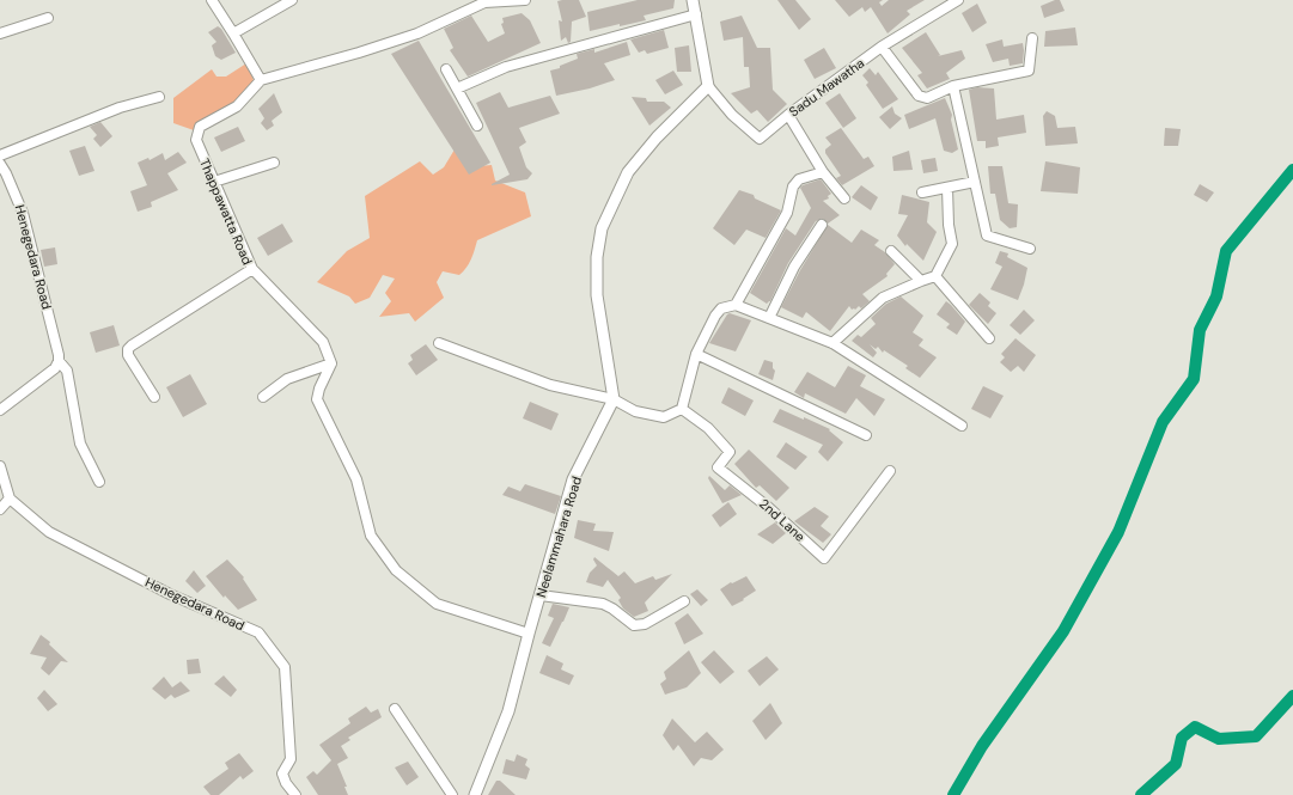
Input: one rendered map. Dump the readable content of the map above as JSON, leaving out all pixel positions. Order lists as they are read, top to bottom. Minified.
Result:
{"streets":{"street":["Sadu Mawatha","Thappawatta Road","Henegedara Road","2nd Lane","Neelammahara Road"]}}
